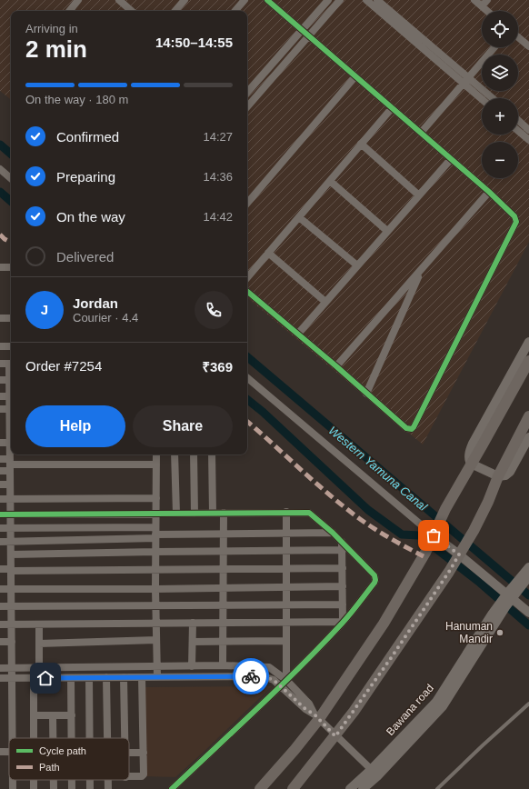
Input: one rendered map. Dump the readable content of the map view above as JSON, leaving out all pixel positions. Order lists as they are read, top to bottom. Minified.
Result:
{"streets":{"street":["Bawana road"]},"water":["Western Yamuna Canal"],"places":["Hanuman Mandir"],"legend":["Cycle path","Path"],"page":{"map_buttons":["+","−"],"heading":["2 min","Arriving in","14:50–14:55"],"panel":["Jordan","Courier · 4.4","Order #7254","₹369"],"bar":"On the way · 180 m","list":[["Confirmed","14:27"],["Preparing","14:36"],["On the way","14:42"],"Delivered"],"round":"J","buttons":["Help","Share"]}}
